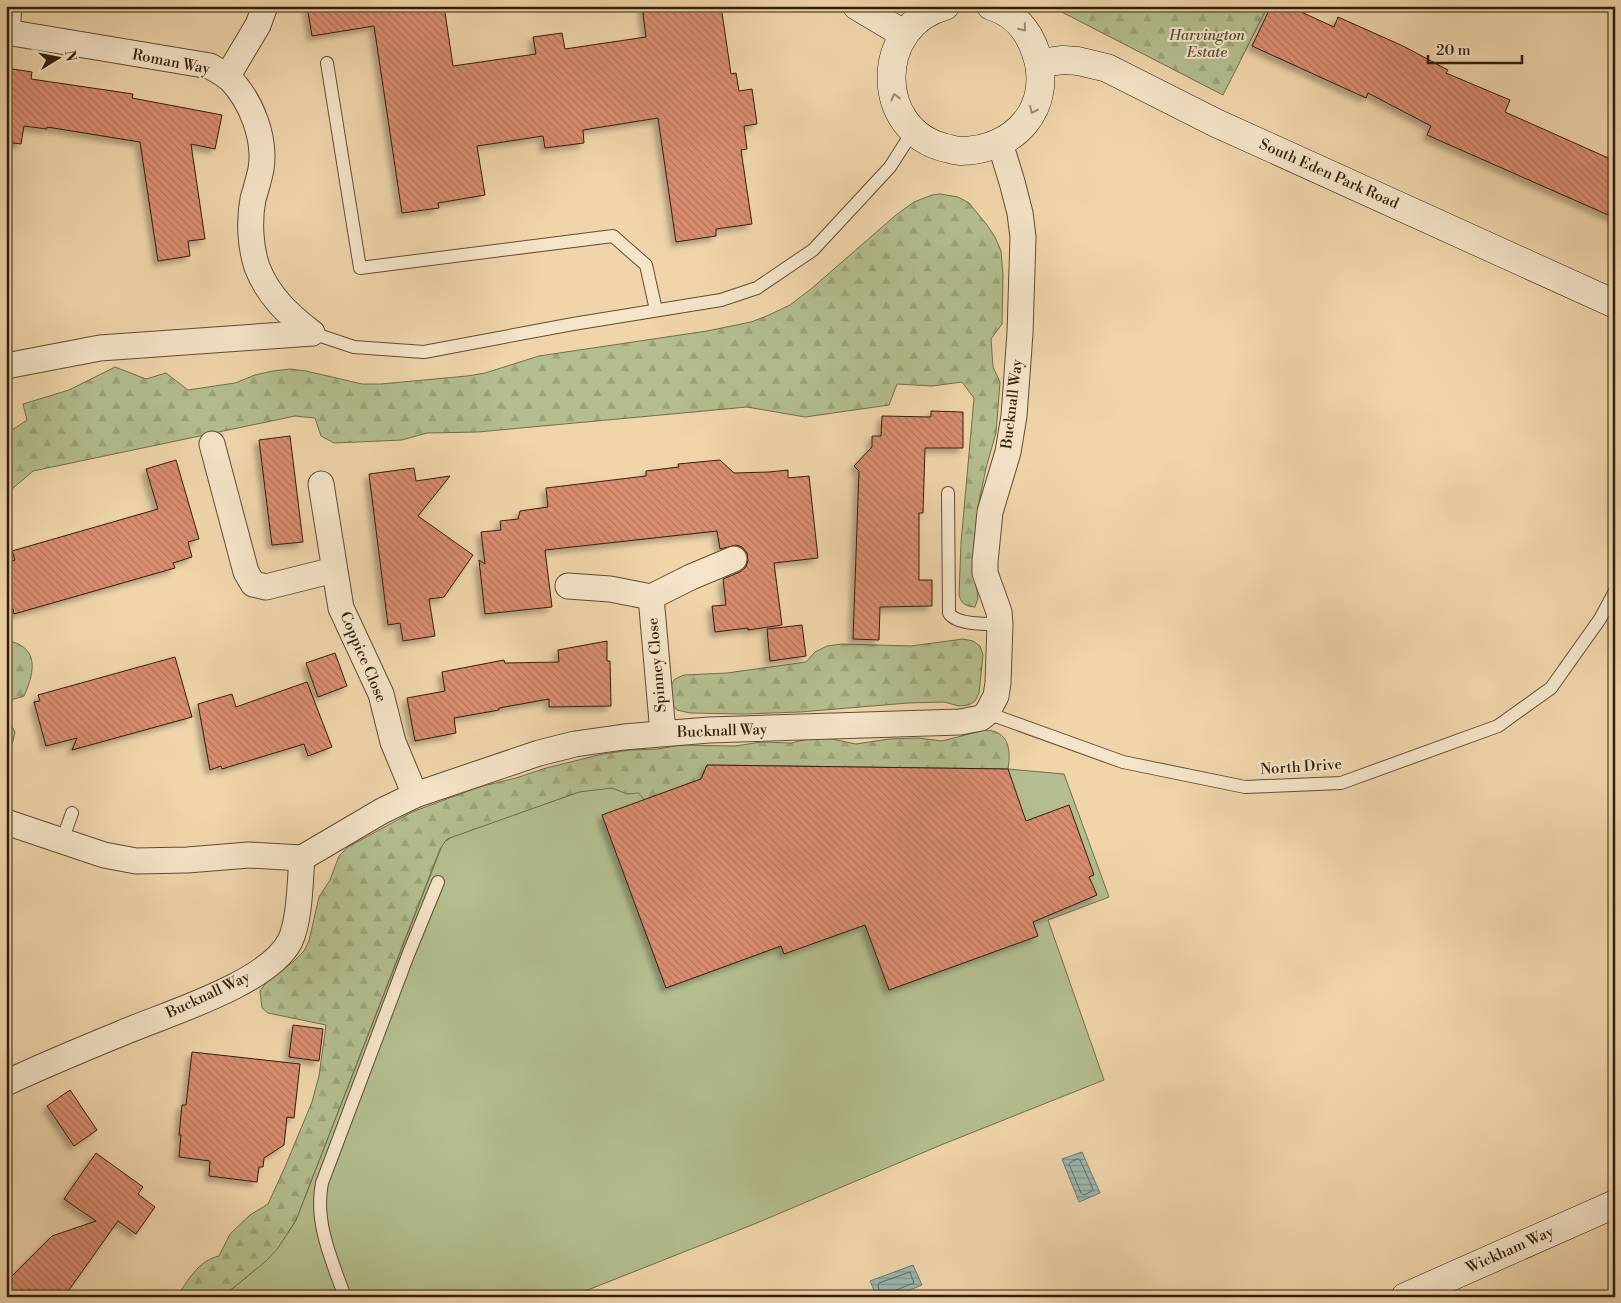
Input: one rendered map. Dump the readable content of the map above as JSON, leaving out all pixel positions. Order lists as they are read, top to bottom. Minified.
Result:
{"streets":{"main road":["South Eden Park Road","Wickham Way"],"street":["Roman Way","Bucknall Way","Coppice Close","Spinney Close"],"lane":["North Drive"]},"crossings":[["Bucknall Way","Coppice Close"],["Bucknall Way","Spinney Close"],["Bucknall Way","North Drive"]],"parks":["Harvington Estate"],"scale_bar":"20 m","north":"right"}
